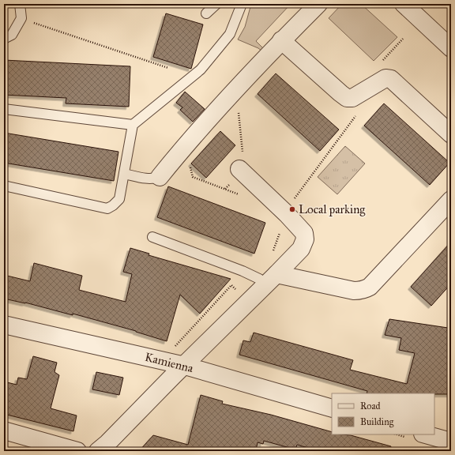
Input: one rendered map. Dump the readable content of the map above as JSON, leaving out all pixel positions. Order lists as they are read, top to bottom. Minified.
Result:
{"streets":{"street":["Kamienna"]},"places":["Local parking"],"legend":["Road","Building"]}
